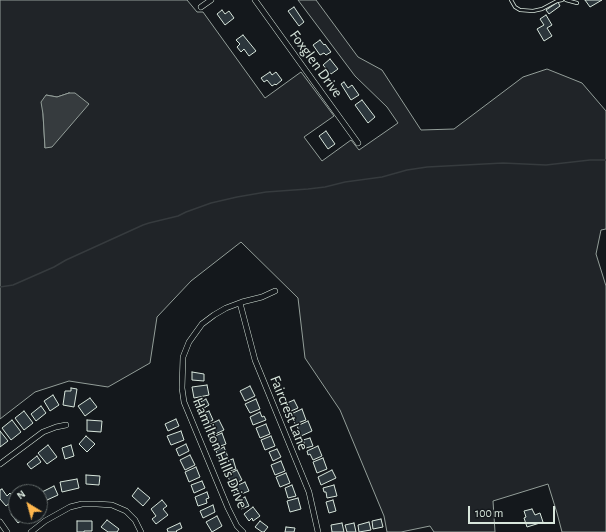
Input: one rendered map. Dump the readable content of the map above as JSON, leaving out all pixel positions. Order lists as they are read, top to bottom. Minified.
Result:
{"streets":{"street":["Foxglen Drive","Faircrest Lane","Hamilton Hills Drive"]},"crossings":[["Faircrest Lane","Hamilton Hills Drive"]],"scale_bar":"100 m","north":"top left"}
